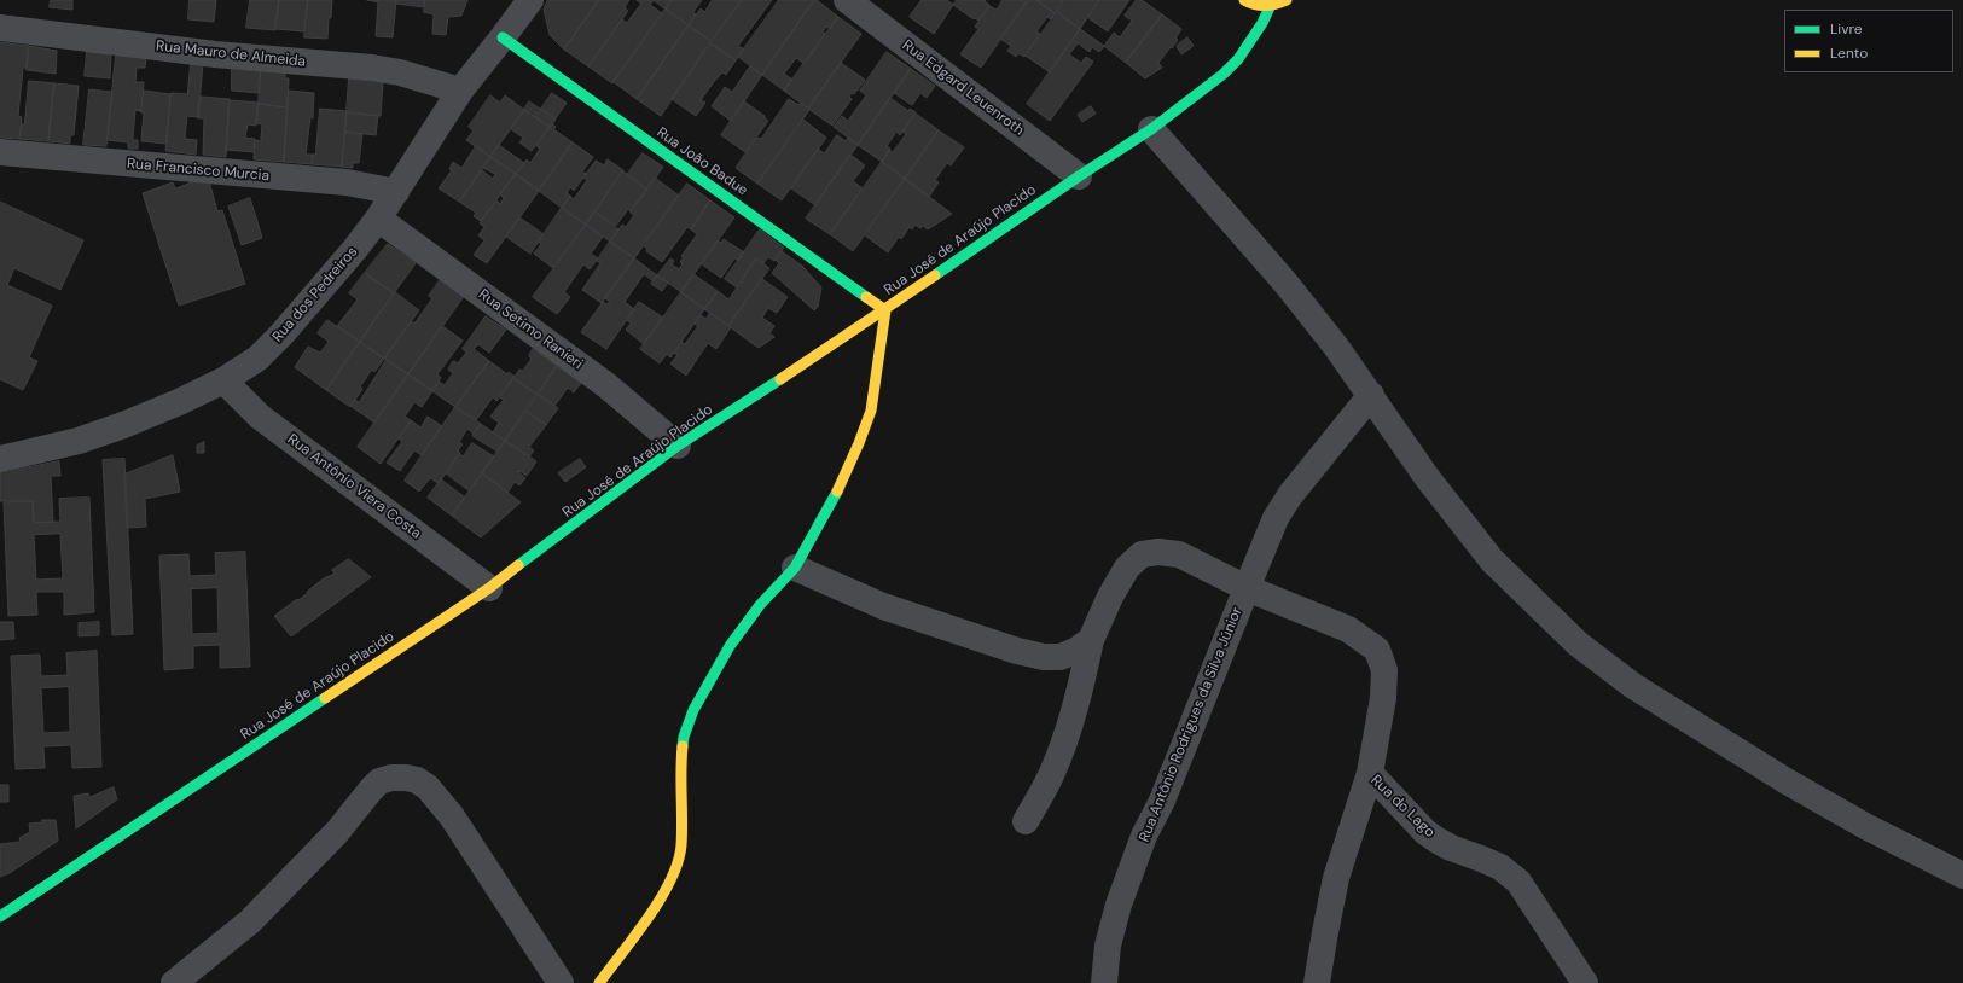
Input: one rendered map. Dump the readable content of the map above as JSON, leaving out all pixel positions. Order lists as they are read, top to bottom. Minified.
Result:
{"streets":{"street":["Rua Mauro de Almeida","Rua Edgard Leuenroth","Rua João Badue","Rua Francisco Murcia","Rua José de Araújo Placido","Rua dos Pedreiros","Rua Setimo Ranieri","Rua Antônio Viera Costa","Rua Antônio Rodrigues da Silva Júnior","Rua do Lago"]},"crossings":[["Rua Mauro de Almeida","Rua dos Pedreiros"],["Rua Edgard Leuenroth","Rua José de Araújo Placido"],["Rua João Badue","Rua José de Araújo Placido"],["Rua João Badue","Rua dos Pedreiros"],["Rua Francisco Murcia","Rua dos Pedreiros"],["Rua José de Araújo Placido","Rua Setimo Ranieri"],["Rua José de Araújo Placido","Rua Antônio Viera Costa"],["Rua dos Pedreiros","Rua Setimo Ranieri"],["Rua dos Pedreiros","Rua Antônio Viera Costa"]],"legend":["Livre","Lento"]}
